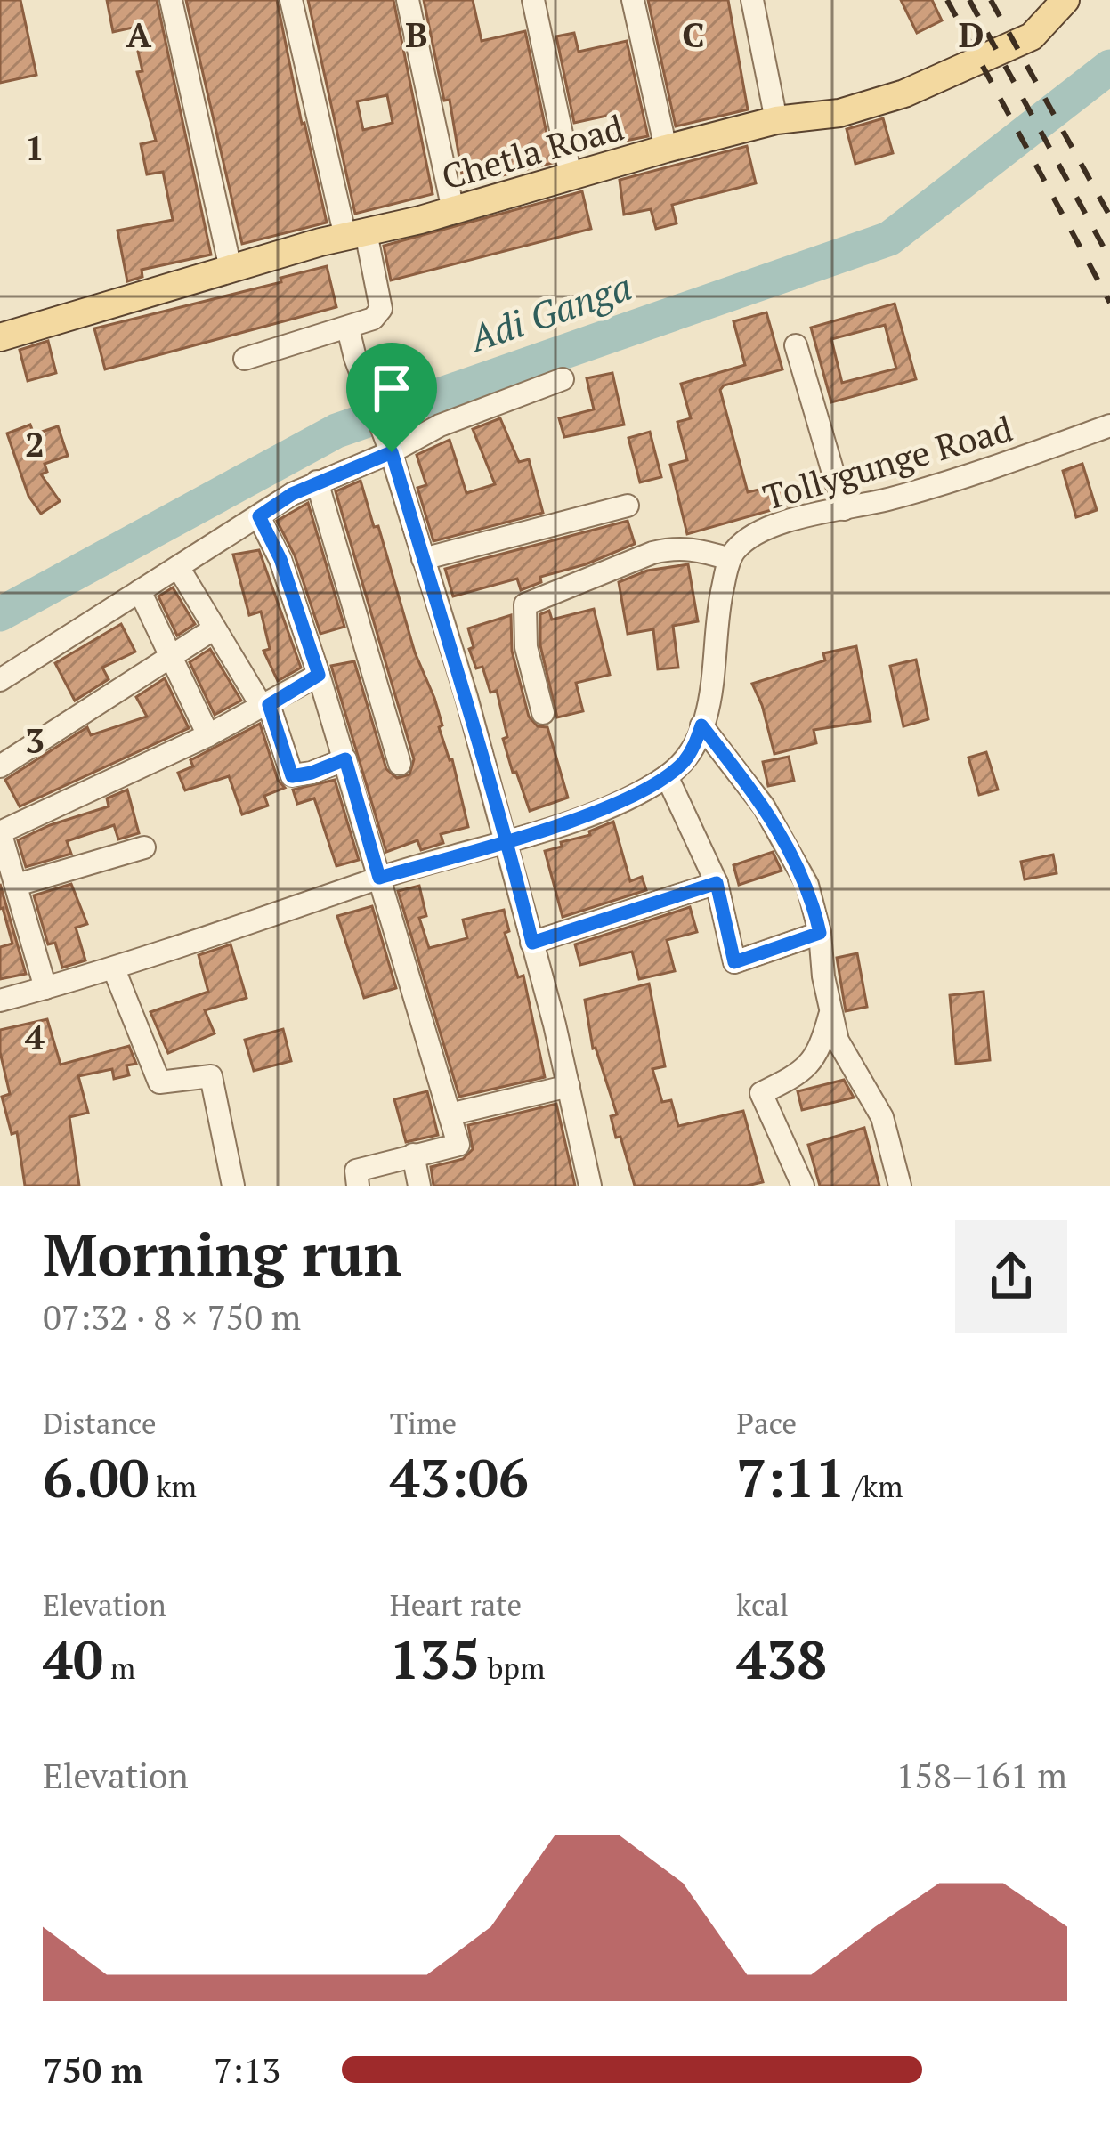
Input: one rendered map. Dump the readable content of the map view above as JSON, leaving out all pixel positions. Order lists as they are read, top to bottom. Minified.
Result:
{"streets":{"main road":["Chetla Road"],"street":["Tollygunge Road"]},"water":["Adi Ganga"],"page":{"heading":["Morning run","07:32 · 8 × 750 m"],"stats":[["Distance","6.00 km"],["Time","43:06"],["Pace","7:11 /km"],["Elevation","40 m"],["Heart rate","135 bpm"],["kcal","438"]],"chart":["Elevation","158–161 m"],"list":[{"name":"750 m","note":"7:13"}]},"grid":{"columns":["A","B","C","D"],"rows":["1","2","3","4"]}}
